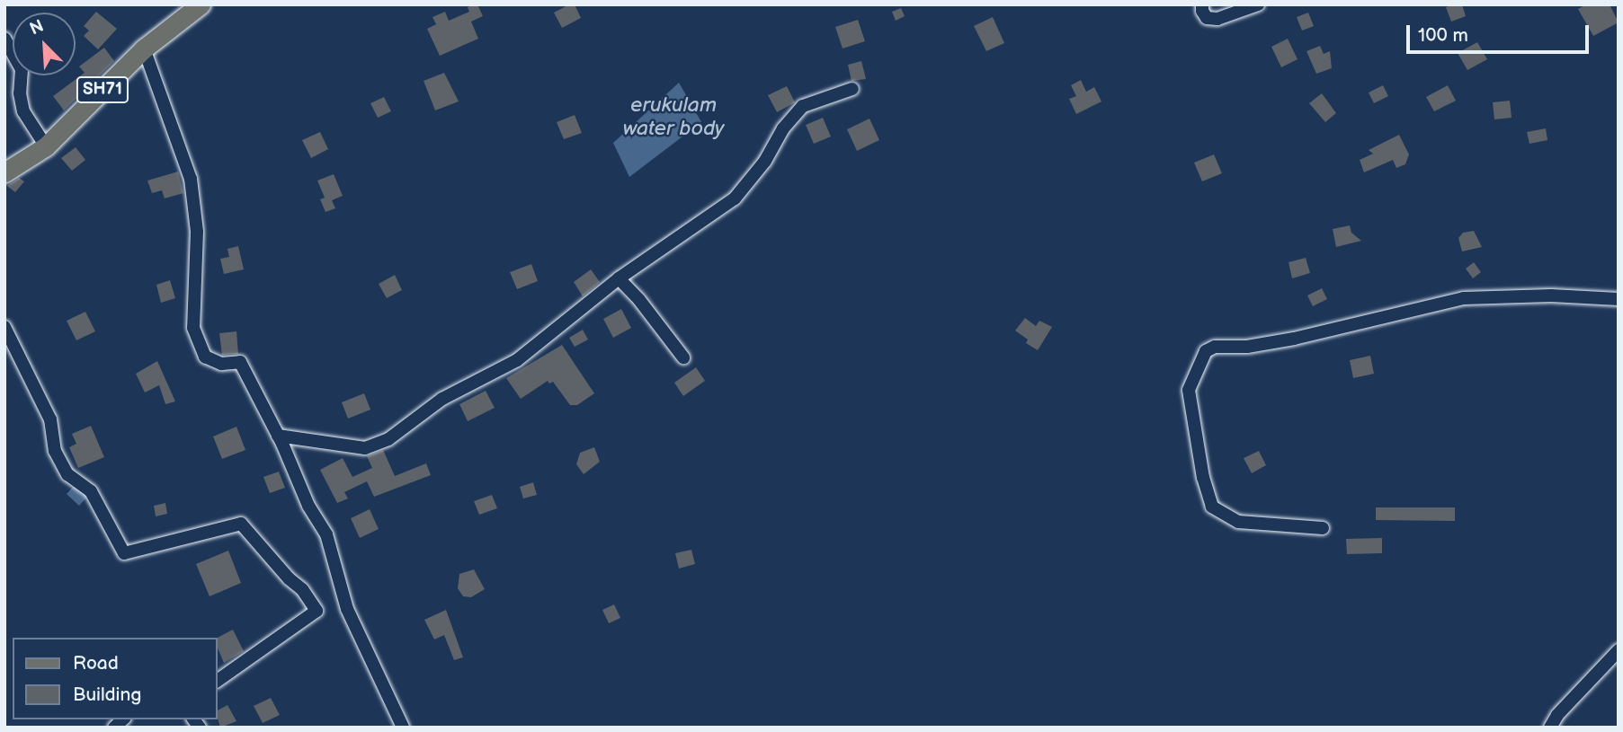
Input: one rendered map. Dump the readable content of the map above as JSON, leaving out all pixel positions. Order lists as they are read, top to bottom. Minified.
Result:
{"streets":{"main road":["SH71"]},"water":["erukulam water body"],"legend":["Road","Building"],"scale_bar":"100 m","north":"top left"}
